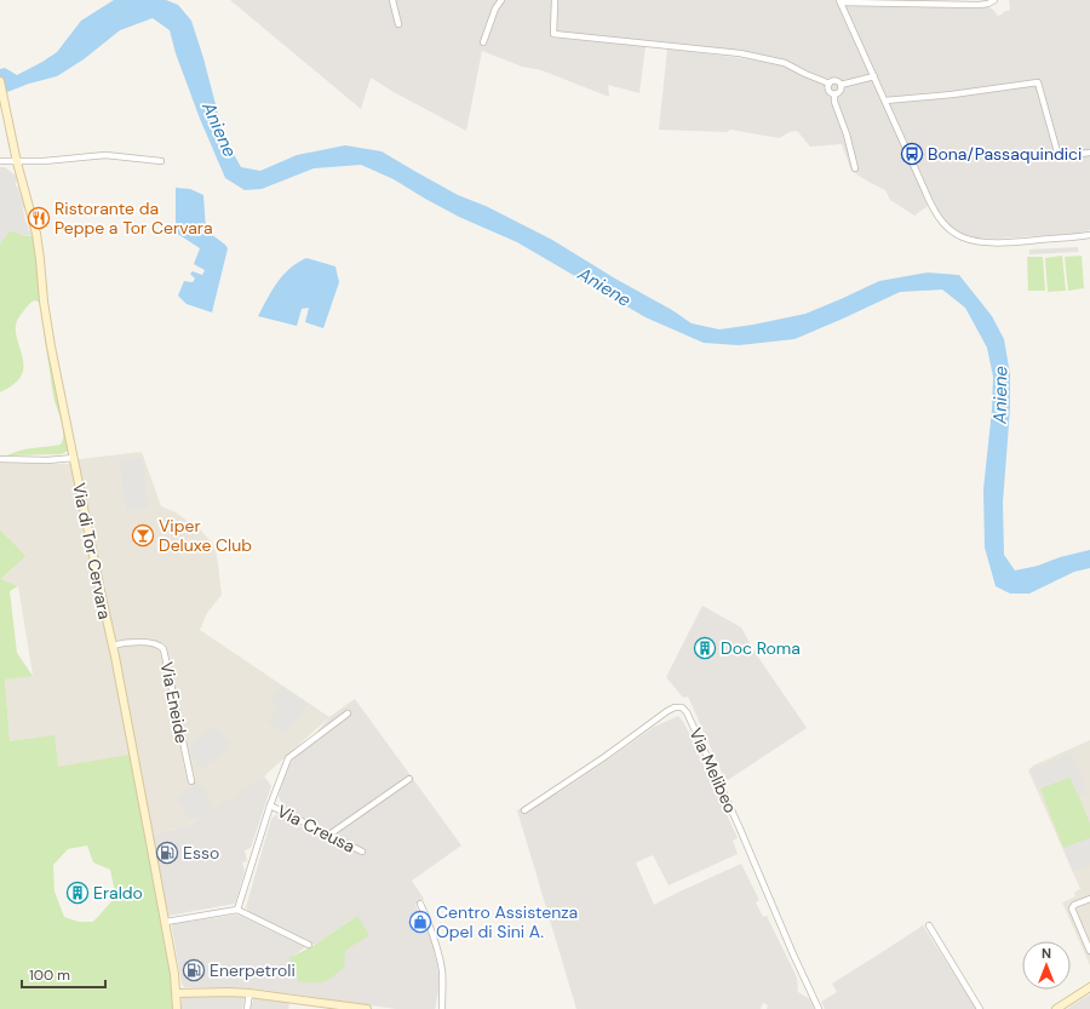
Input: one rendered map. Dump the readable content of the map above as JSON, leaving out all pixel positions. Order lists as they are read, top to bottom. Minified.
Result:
{"streets":{"street":["Via di Tor Cervara","Via Eneide","Via Melibeo","Via Creusa"]},"crossings":[["Via di Tor Cervara","Via Eneide"]],"water":["Aniene"],"places":{"bus stop":["Bona/Passaquindici"],"restaurant":["Ristorante da Peppe a Tor Cervara"],"bar":["Viper Deluxe Club"],"building":["Doc Roma","Eraldo"],"fuel station":["Esso","Enerpetroli"],"shop":["Centro Assistenza Opel di Sini A."]},"scale_bar":"100 m","north":"top"}
